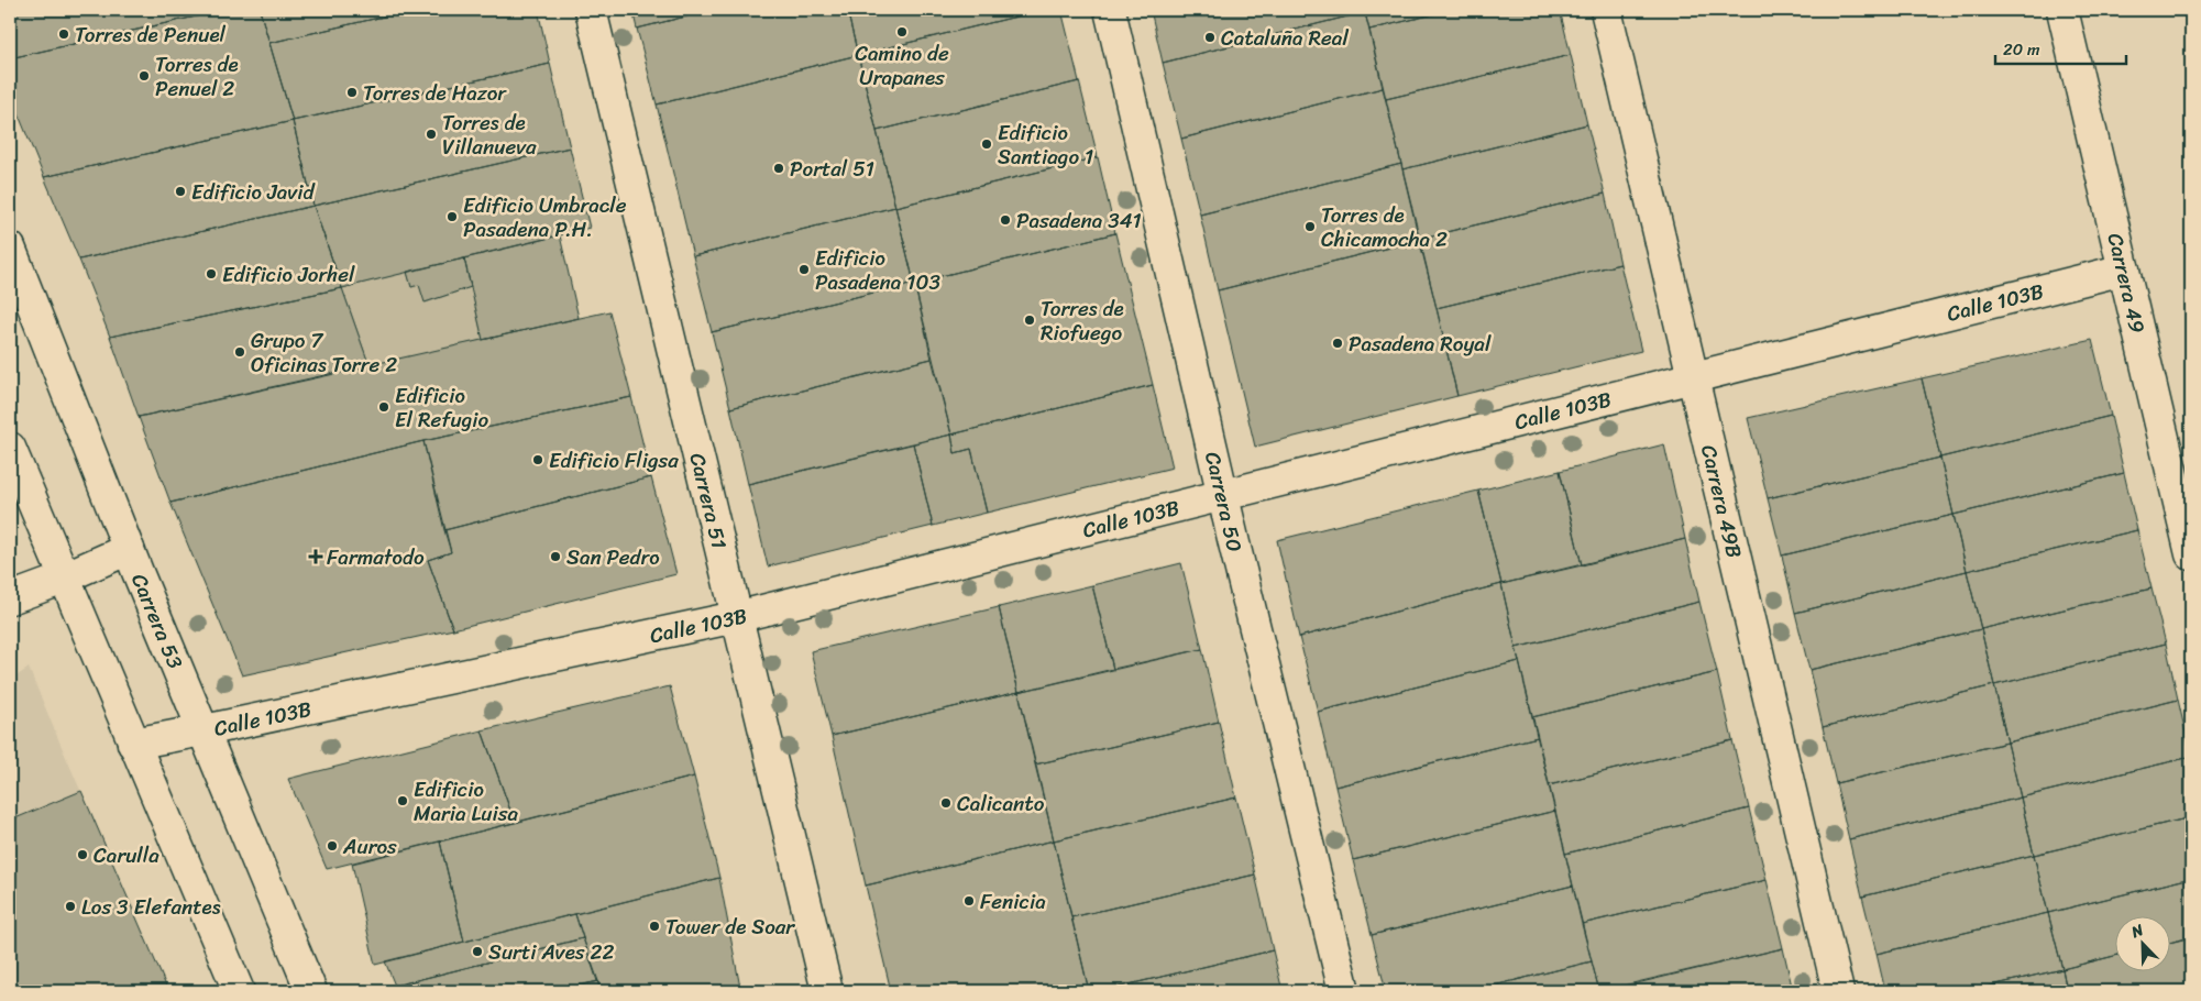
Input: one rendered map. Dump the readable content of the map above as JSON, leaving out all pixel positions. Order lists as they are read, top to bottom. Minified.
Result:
{"streets":{"street":["Carrera 49","Calle 103B","Carrera 51","Carrera 49B","Carrera 50","Carrera 53"]},"crossings":[["Carrera 49","Calle 103B"],["Calle 103B","Carrera 51"],["Calle 103B","Carrera 49B"],["Calle 103B","Carrera 50"],["Calle 103B","Carrera 53"]],"places":{"other":["Camino de Urapanes","Torres de Penuel","Cataluña Real","Torres de Penuel 2","Torres de Hazor","Torres de Villanueva","Edificio Santiago 1","Portal 51","Edificio Javid","Edificio Umbracle Pasadena P.H.","Pasadena 341","Torres de Chicamocha 2","Edificio Pasadena 103","Edificio Jorhel","Torres de Riofuego","Pasadena Royal","Grupo 7 Oficinas Torre 2","Edificio El Refugio","Edificio Fligsa","San Pedro","Edificio Maria Luisa","Calicanto","Auros","Carulla","Fenicia","Los 3 Elefantes","Tower de Soar","Surti Aves 22"],"health":["Farmatodo"]},"scale_bar":"20 m","north":"top left"}
